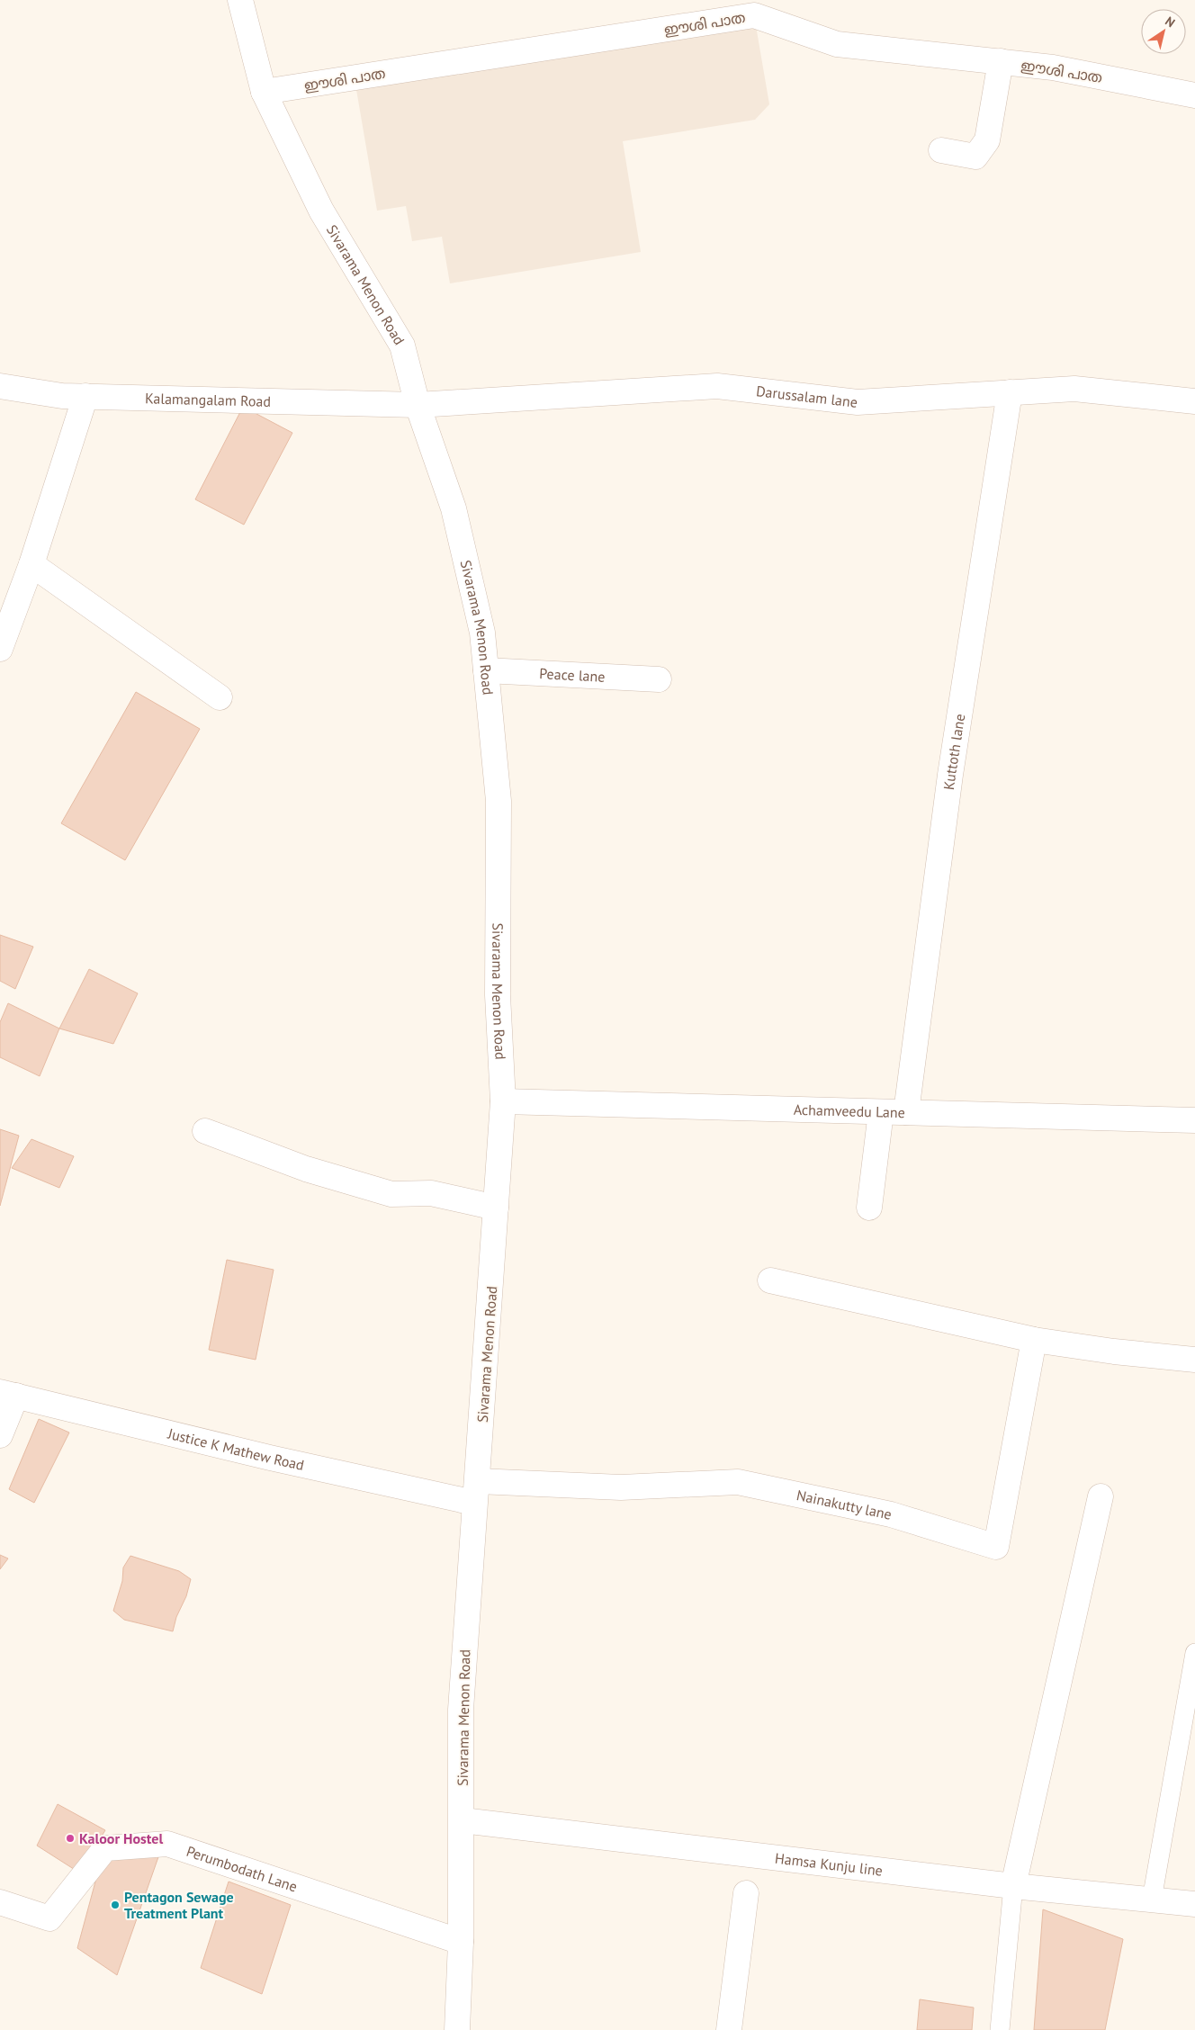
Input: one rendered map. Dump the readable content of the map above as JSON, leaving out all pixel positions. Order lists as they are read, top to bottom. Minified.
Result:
{"streets":{"street":["ഈശി പാത","Sivarama Menon Road","Darussalam lane","Kalamangalam Road","Peace lane","Kuttoth lane","Achamveedu Lane","Justice K Mathew Road","Nainakutty lane","Hamsa Kunju line","Perumbodath Lane"]},"crossings":[["ഈശി പാത","Sivarama Menon Road"],["Sivarama Menon Road","Darussalam lane"],["Sivarama Menon Road","Kalamangalam Road"],["Sivarama Menon Road","Peace lane"],["Sivarama Menon Road","Achamveedu Lane"],["Sivarama Menon Road","Justice K Mathew Road"],["Sivarama Menon Road","Nainakutty lane"],["Sivarama Menon Road","Hamsa Kunju line"],["Sivarama Menon Road","Perumbodath Lane"],["Darussalam lane","Kalamangalam Road"],["Darussalam lane","Kuttoth lane"],["Kuttoth lane","Achamveedu Lane"],["Justice K Mathew Road","Nainakutty lane"]],"places":["Kaloor Hostel","Pentagon Sewage Treatment Plant"],"north":"top right"}
